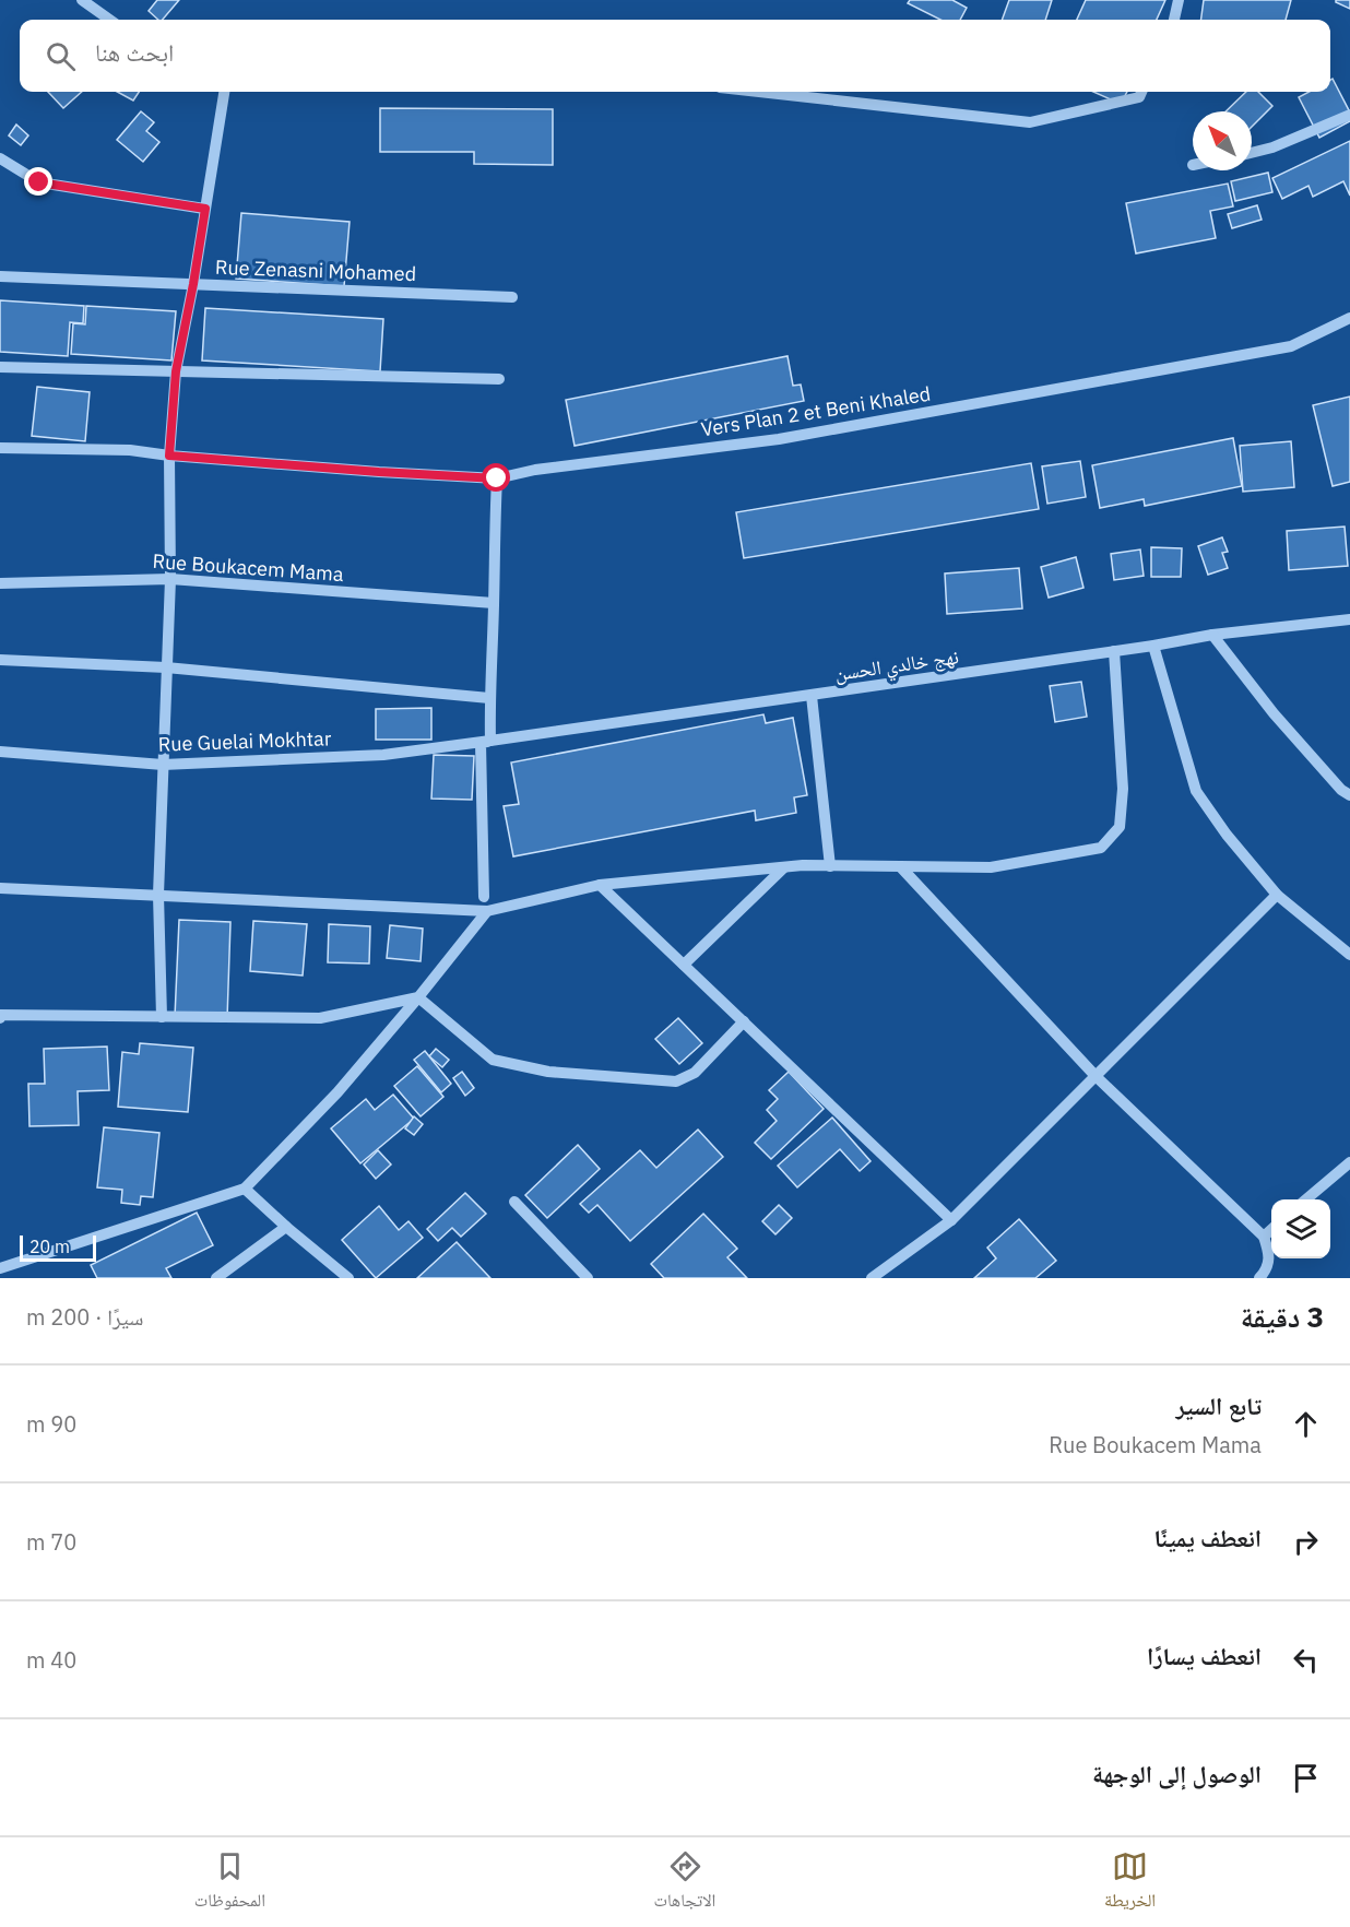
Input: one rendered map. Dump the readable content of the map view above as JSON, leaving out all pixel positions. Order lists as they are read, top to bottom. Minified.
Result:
{"streets":{"street":["Rue Zenasni Mohamed","Vers Plan 2 et Beni Khaled","Rue Boukacem Mama","نهج خالدي الحسن","Rue Guelai Mokhtar"]},"crossings":[["نهج خالدي الحسن","Rue Guelai Mokhtar"]],"scale_bar":"20 m","north":"top left","page":{"search":"ابحث هنا","scale":"20 m","heading":["3 دقيقة","سيرًا · 200 m"],"list":[["تابع السير","Rue Boukacem Mama","90 m"],["انعطف يمينًا","70 m"],["انعطف يسارًا","40 m"],"الوصول إلى الوجهة"],"nav":["الخريطة","الاتجاهات","المحفوظات"]}}
